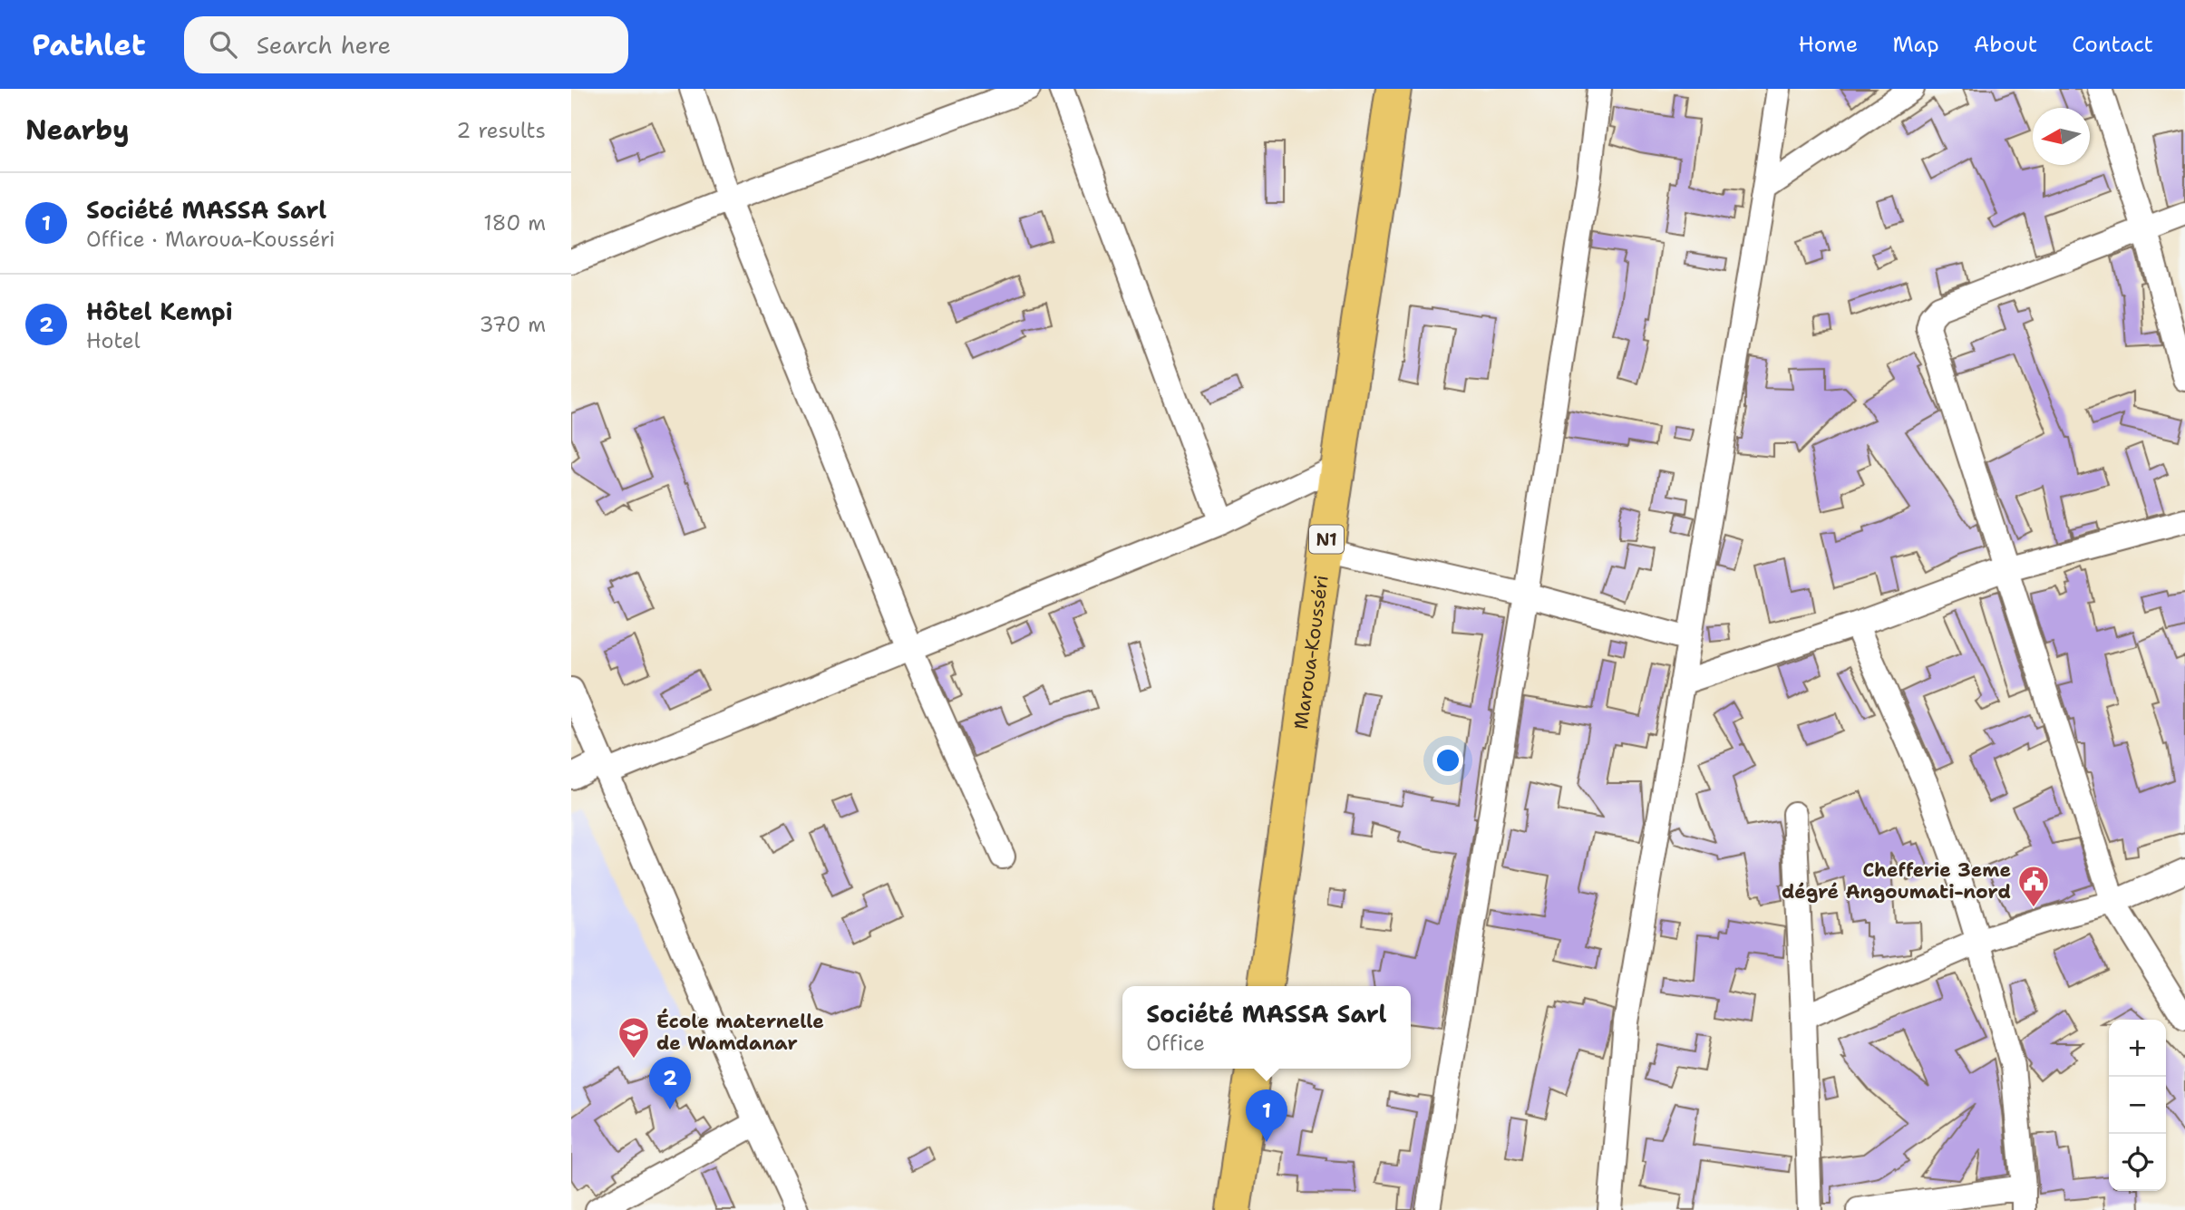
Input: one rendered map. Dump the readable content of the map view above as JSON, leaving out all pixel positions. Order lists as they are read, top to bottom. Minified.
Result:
{"streets":{"highway":["N1","Maroua-Kousséri"]},"places":{"public building":["Chefferie 3eme dégré Angoumati-nord"],"school or university":["École maternelle de Wamdanar"]},"north":"left","page":{"header":"Pathlet","search":"Search here","nav":["Home","Map","About","Contact"],"heading":["Nearby","2 results"],"list":[{"mark":"1","name":"Société MASSA Sarl","note":"Office · Maroua-Kousséri","value":"180 m"},{"mark":"2","name":"Hôtel Kempi","note":"Hotel","value":"370 m"}],"popup":["Société MASSA Sarl","Office"],"map_buttons":["+","−"],"pins":["2","1"]}}
